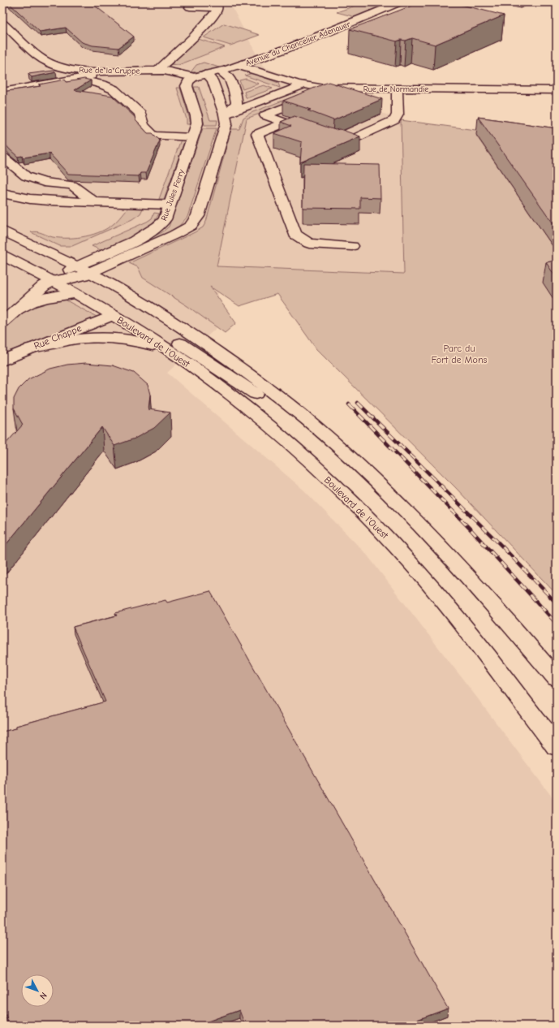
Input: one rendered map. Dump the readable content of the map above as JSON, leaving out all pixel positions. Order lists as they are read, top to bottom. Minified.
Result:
{"streets":{"main road":["Avenue du Chancelier Adenauer","Rue de la Cruppe","Rue de Normandie","Rue Jules Ferry","Rue Chappe","Boulevard de l'Ouest"]},"crossings":[["Avenue du Chancelier Adenauer","Rue de la Cruppe"],["Avenue du Chancelier Adenauer","Rue de Normandie"],["Avenue du Chancelier Adenauer","Rue Jules Ferry"],["Rue de la Cruppe","Rue Jules Ferry"],["Rue Jules Ferry","Boulevard de l'Ouest"],["Rue Chappe","Boulevard de l'Ouest"]],"parks":["Parc du Fort de Mons"],"north":"bottom right"}
